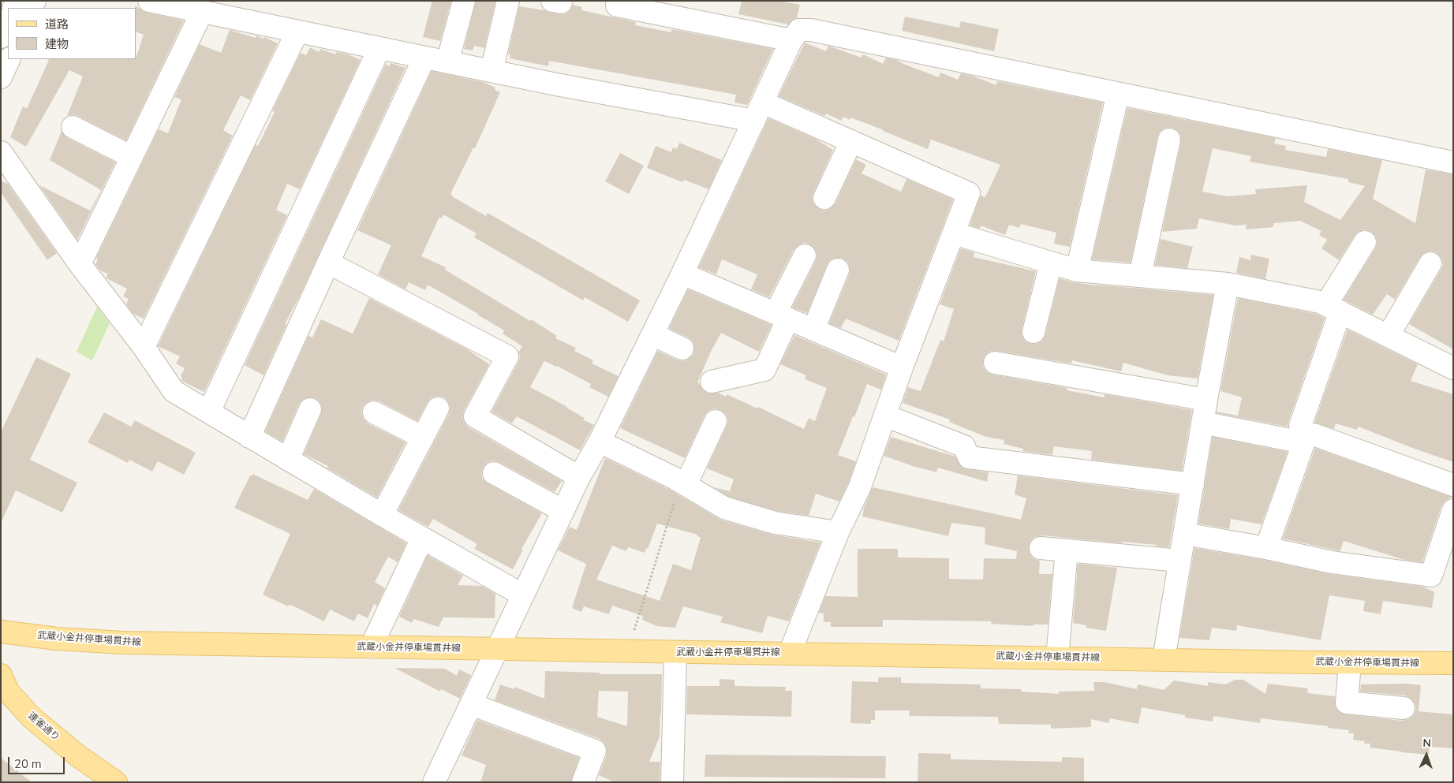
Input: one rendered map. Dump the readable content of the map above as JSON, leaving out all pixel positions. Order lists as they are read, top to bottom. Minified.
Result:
{"streets":{"main road":["武蔵小金井停車場貫井線","連雀通り"]},"legend":["道路","建物"],"scale_bar":"20 m","north":"top"}
